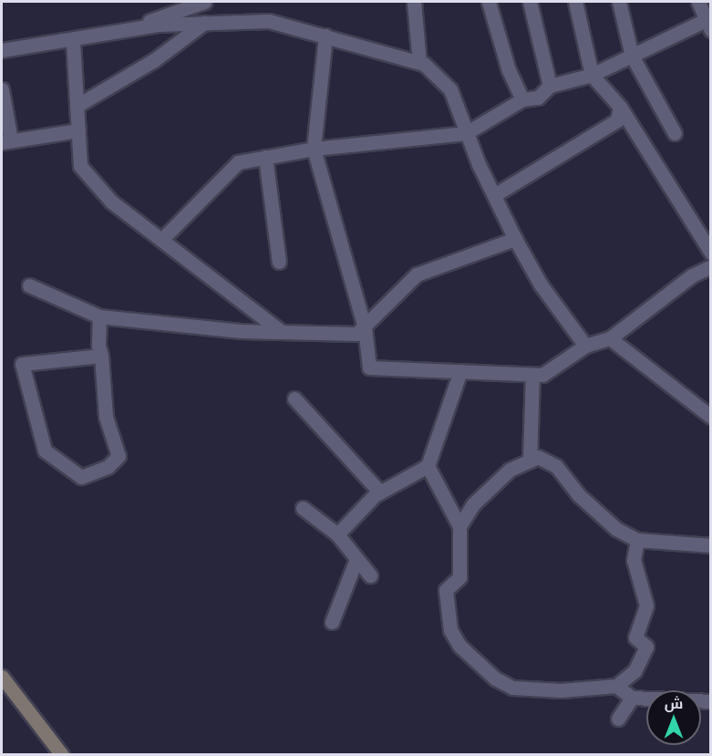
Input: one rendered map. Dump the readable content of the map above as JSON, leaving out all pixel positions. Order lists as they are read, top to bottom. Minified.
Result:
{"north":"top"}
